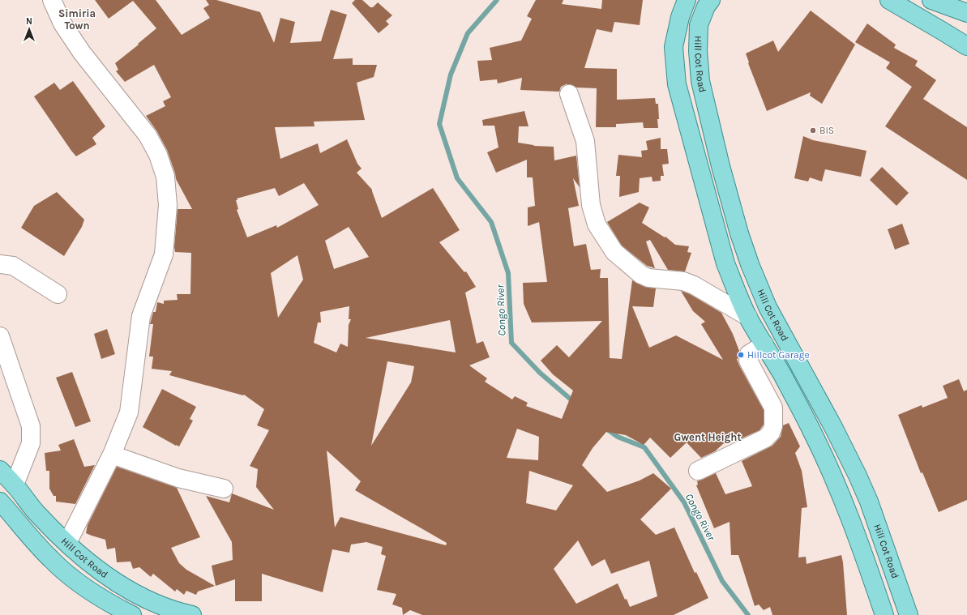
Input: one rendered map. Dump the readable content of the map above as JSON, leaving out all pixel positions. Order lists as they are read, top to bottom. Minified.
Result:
{"streets":{"main road":["Hill Cot Road"]},"districts":["Simiria Town","Gwent Height"],"water":["Congo River"],"places":["BIS","Hillcot Garage"],"north":"top"}
